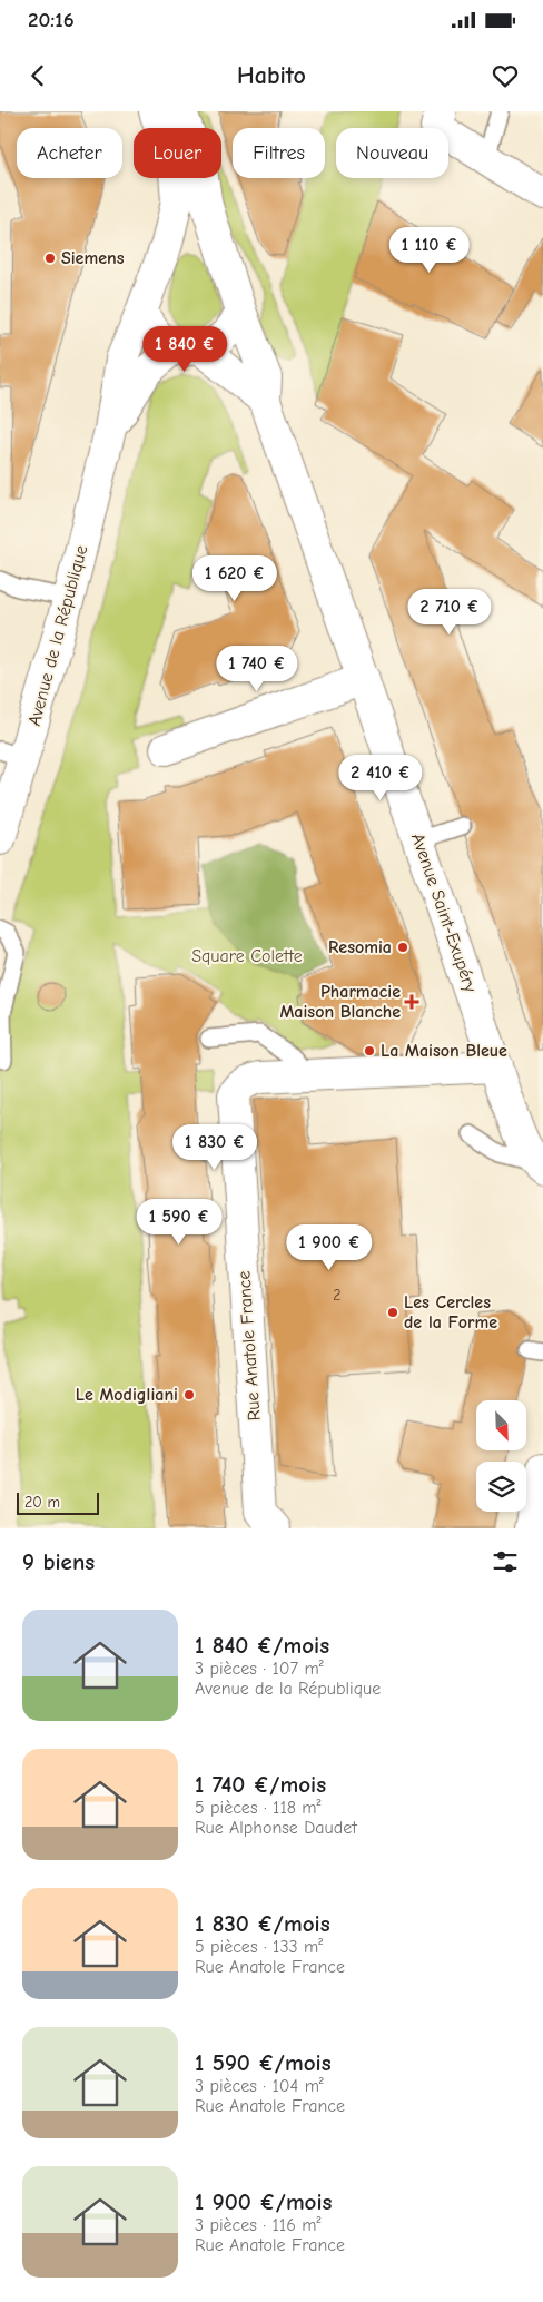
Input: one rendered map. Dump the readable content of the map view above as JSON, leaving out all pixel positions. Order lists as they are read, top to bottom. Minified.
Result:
{"streets":{"street":["Avenue de la République","Avenue Saint-Exupéry","Rue Anatole France"]},"crossings":[["Avenue de la République","Avenue Saint-Exupéry"],["Avenue Saint-Exupéry","Rue Anatole France"]],"parks":["Square Colette"],"places":{"other":["Siemens","Resomia","La Maison Bleue","Les Cercles de la Forme","Le Modigliani"],"health":["Pharmacie Maison Blanche"]},"house_numbers":["2"],"scale_bar":"20 m","north":"bottom right","page":{"status":"20:16","header":"Habito","chip":["Acheter","Louer","Filtres","Nouveau"],"price":["1 110 €","1 840 €","1 620 €","2 710 €","1 740 €","2 410 €","1 830 €","1 590 €","1 900 €"],"scale":"20 m","heading":"9 biens","list":[{"name":"1 840 €/mois","note":"3 pièces · 107 m² · Avenue de la République"},{"name":"1 740 €/mois","note":"5 pièces · 118 m² · Rue Alphonse Daudet"},{"name":"1 830 €/mois","note":"5 pièces · 133 m² · Rue Anatole France"},{"name":"1 590 €/mois","note":"3 pièces · 104 m² · Rue Anatole France"},{"name":"1 900 €/mois","note":"3 pièces · 116 m² · Rue Anatole France"}]}}
